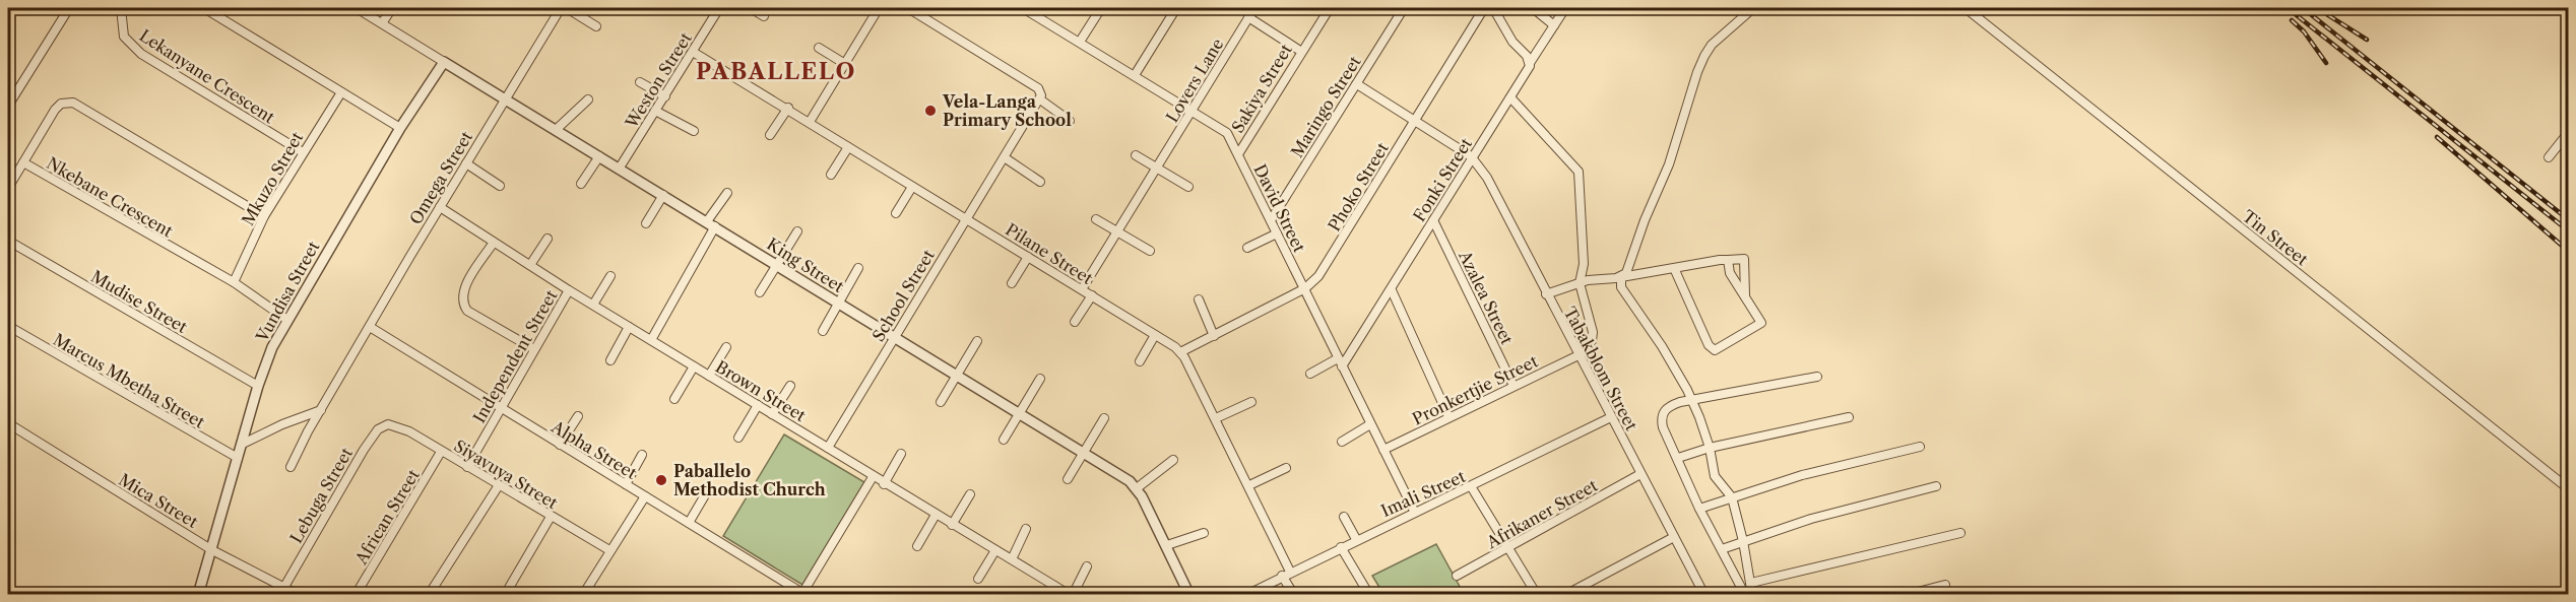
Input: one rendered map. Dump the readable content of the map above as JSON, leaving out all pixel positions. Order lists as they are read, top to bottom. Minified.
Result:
{"streets":{"street":["Lekanyane Crescent","Weston Street","Lovers Lane","Sakiya Street","Maringo Street","Omega Street","Mkuzo Street","Fonki Street","Phoko Street","Nkebane Crescent","David Street","Tin Street","Pilane Street","King Street","Vundisa Street","School Street","Azalea Street","Mudise Street","Independent Street","Tabakblom Street","Marcus Mbetha Street","Pronkertjie Street","Brown Street","Alpha Street","Siyavuya Street","Imali Street","Lebuga Street","Mica Street","Afrikaner Street","African Street"]},"crossings":[["Lekanyane Crescent","Mkuzo Street"],["Weston Street","Pilane Street"],["Weston Street","King Street"],["Lovers Lane","David Street"],["Lovers Lane","Pilane Street"],["Sakiya Street","David Street"],["Maringo Street","David Street"],["Omega Street","King Street"],["Omega Street","Brown Street"],["Omega Street","Alpha Street"],["Mkuzo Street","Nkebane Crescent"],["Fonki Street","David Street"],["Fonki Street","Azalea Street"],["Fonki Street","Tabakblom Street"],["Phoko Street","David Street"],["Phoko Street","Pilane Street"],["Nkebane Crescent","Vundisa Street"],["David Street","Pronkertjie Street"],["David Street","Imali Street"],["Pilane Street","School Street"],["Pilane Street","Imali Street"],["King Street","Vundisa Street"],["King Street","School Street"],["Vundisa Street","Mudise Street"],["Vundisa Street","Marcus Mbetha Street"],["Vundisa Street","Mica Street"],["School Street","Brown Street"],["Azalea Street","Pronkertjie Street"],["Independent Street","Brown Street"],["Independent Street","Alpha Street"],["Independent Street","Siyavuya Street"],["Tabakblom Street","Pronkertjie Street"],["Tabakblom Street","Imali Street"],["Tabakblom Street","Afrikaner Street"],["Siyavuya Street","Lebuga Street"],["Siyavuya Street","African Street"],["Lebuga Street","Mica Street"]],"districts":["PABALLELO"],"places":["Vela-Langa Primary School","Paballelo Methodist Church"]}
